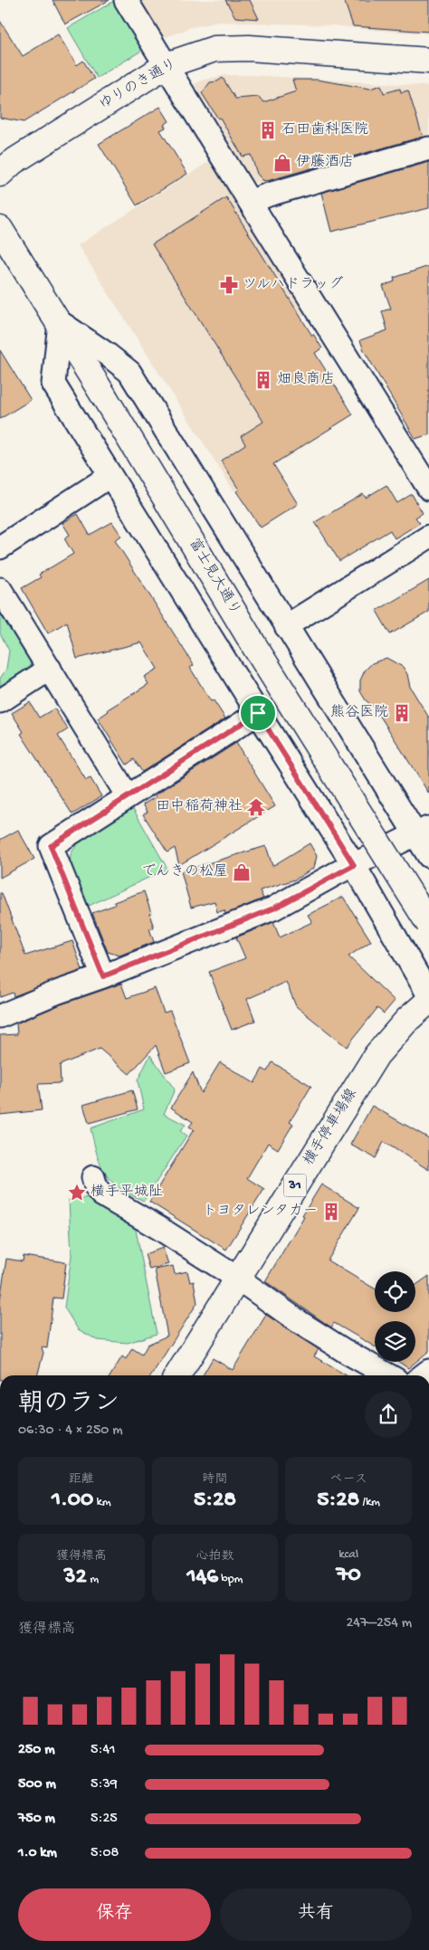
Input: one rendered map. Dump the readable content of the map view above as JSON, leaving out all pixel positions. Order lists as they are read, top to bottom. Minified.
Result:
{"streets":{"street":["ゆりのき通り","富士見大通り","横手停車場線","31"]},"places":{"building":["石田歯科医院","畑良商店","熊谷医院","トヨタレンタカー"],"shop":["伊藤酒店","でんきの松屋"],"pharmacy":["ツルハドラッグ"],"temple":["田中稲荷神社"],"place":["横手平城阯"]},"page":{"heading":["朝のラン","06:30 · 4 × 250 m"],"stats":[["距離","1.00 km"],["時間","5:28"],["ペース","5:28 /km"],["獲得標高","32 m"],["心拍数","146 bpm"],["kcal","70"]],"chart":["獲得標高","247–254 m"],"list":[{"name":"250 m","note":"5:41"},{"name":"500 m","note":"5:39"},{"name":"750 m","note":"5:25"},{"name":"1.0 km","note":"5:08"}],"buttons":["保存","共有"]}}
